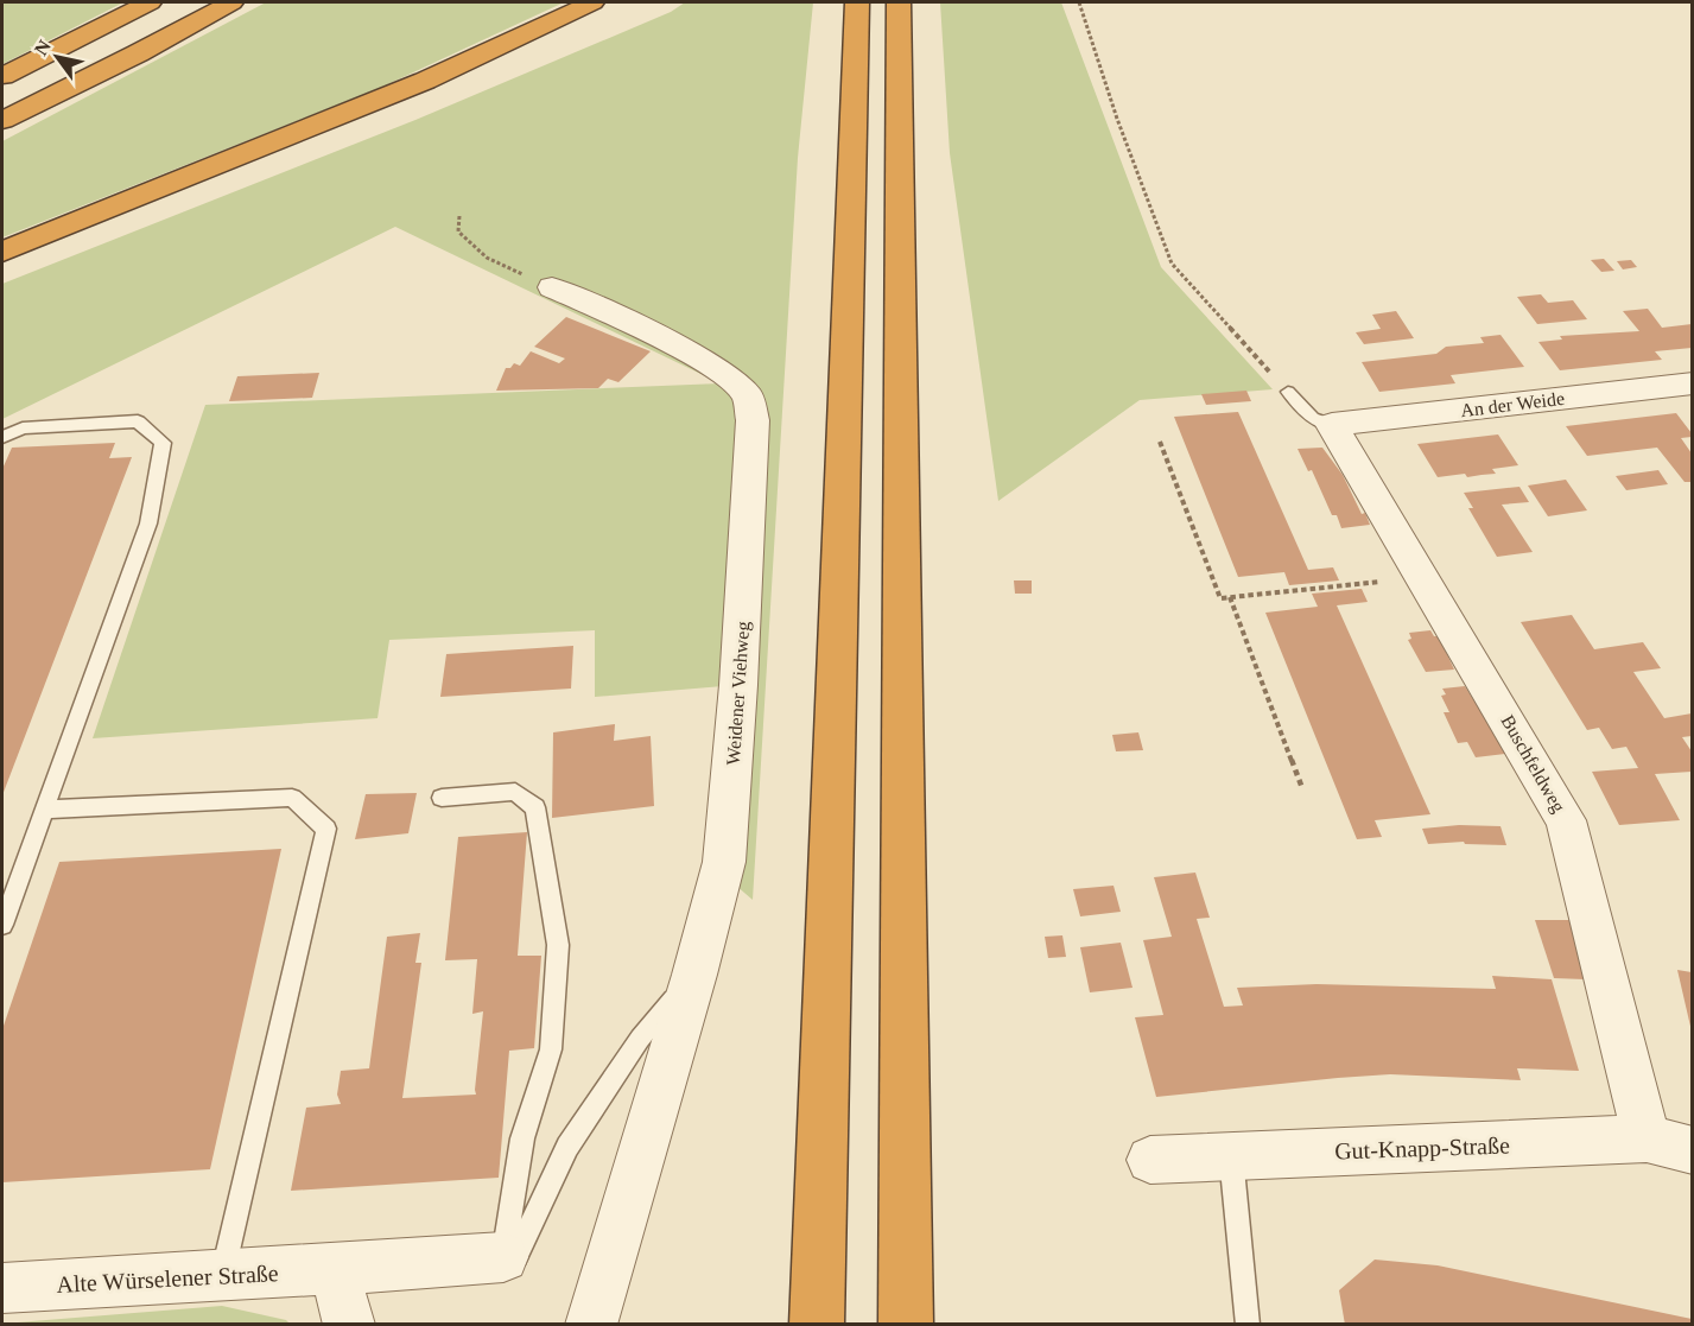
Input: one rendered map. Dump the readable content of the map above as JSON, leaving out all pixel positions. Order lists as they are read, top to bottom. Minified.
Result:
{"streets":{"street":["An der Weide","Weidener Viehweg","Buschfeldweg","Gut-Knapp-Straße","Alte Würselener Straße"]},"crossings":[["An der Weide","Buschfeldweg"],["Buschfeldweg","Gut-Knapp-Straße"]],"north":"top left"}
